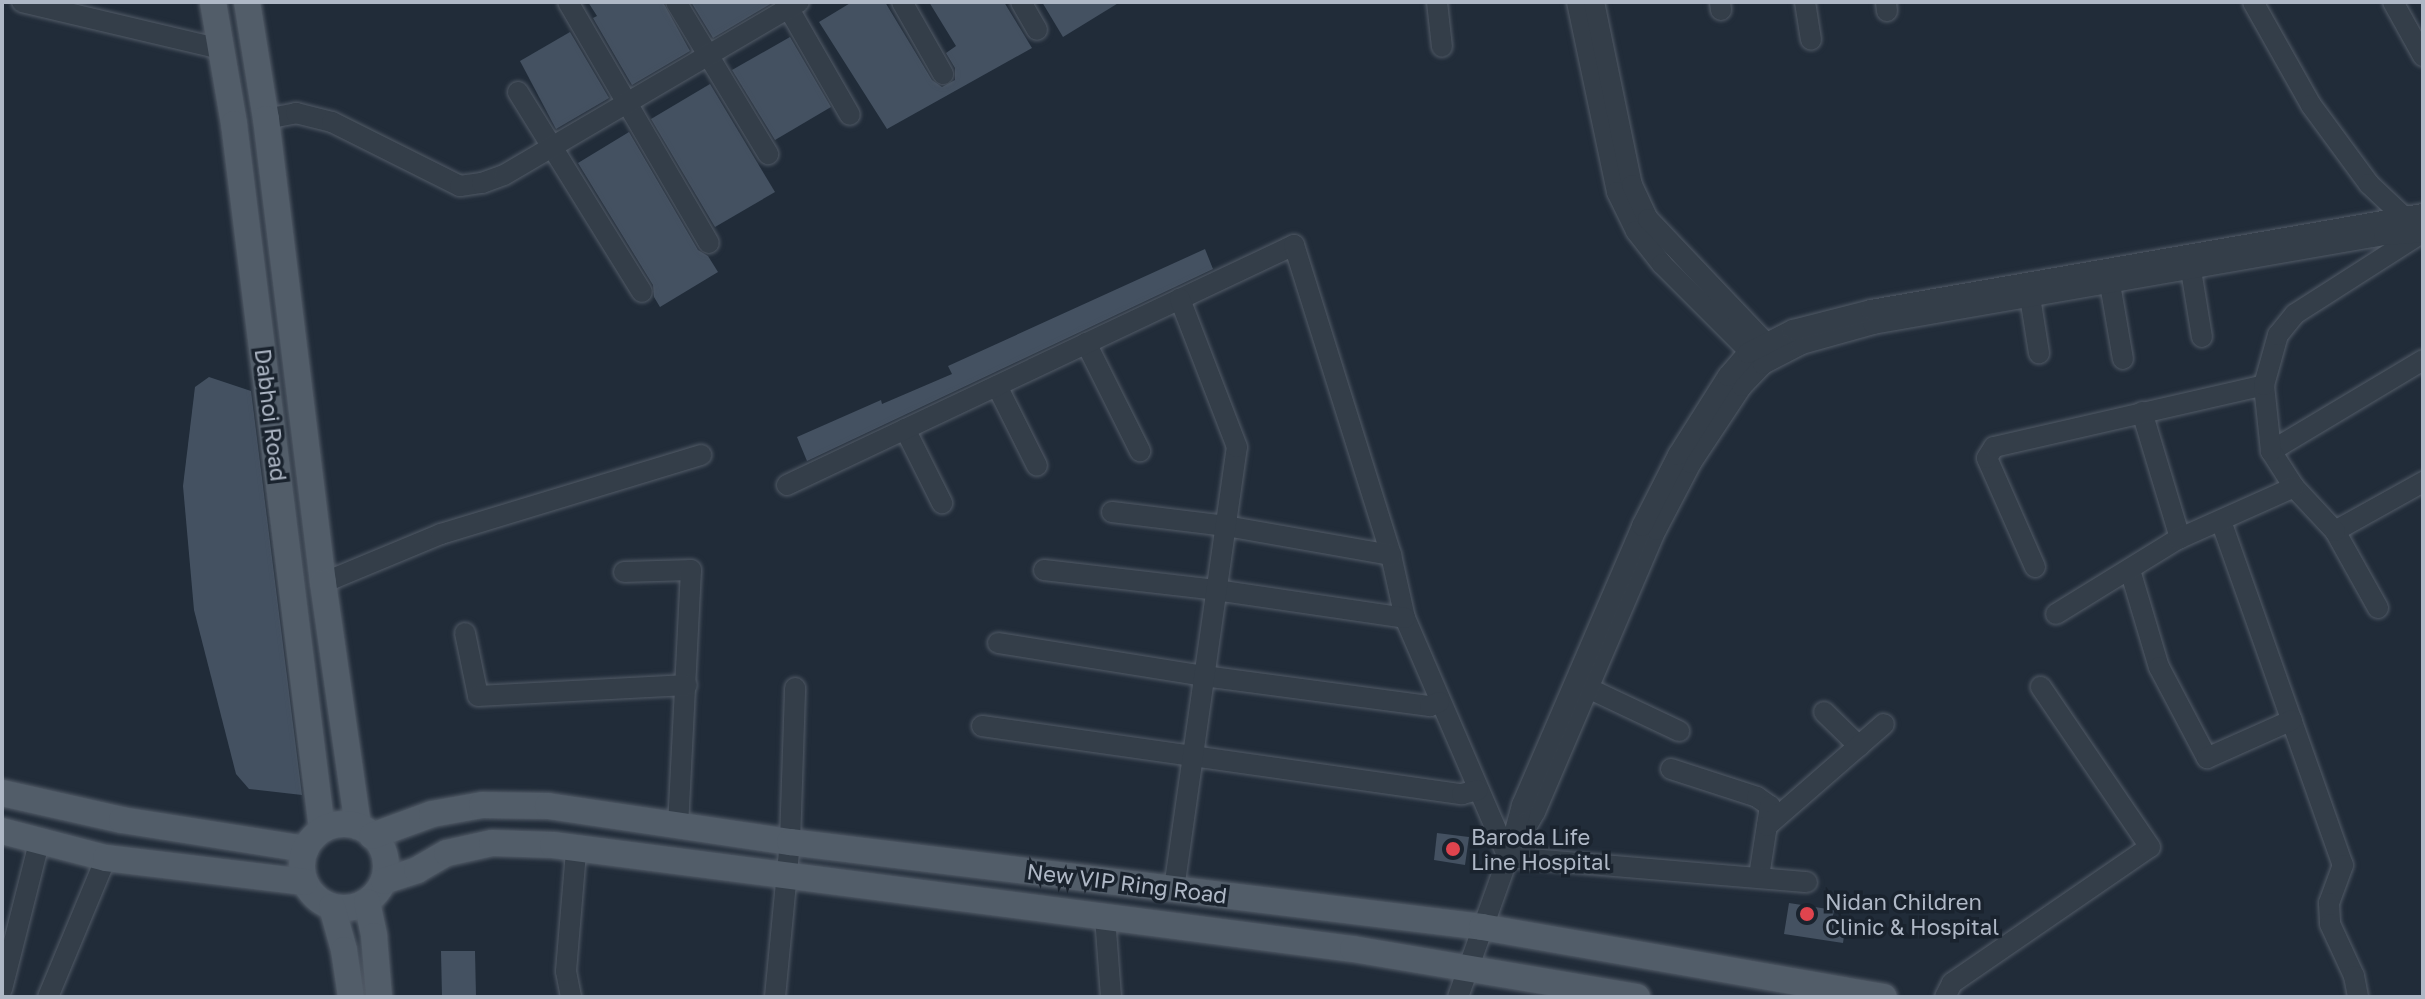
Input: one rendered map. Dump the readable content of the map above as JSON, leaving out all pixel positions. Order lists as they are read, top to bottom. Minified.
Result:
{"streets":{"main road":["Dabhoi Road","New VIP Ring Road"]},"crossings":[["Dabhoi Road","New VIP Ring Road"]],"places":["Baroda Life Line Hospital","Nidan Children Clinic & Hospital"]}
